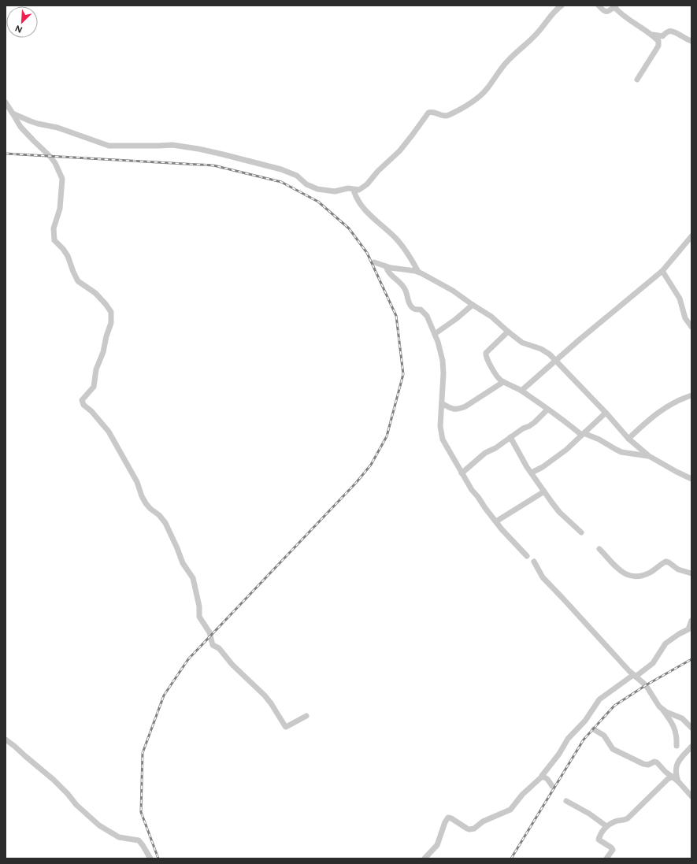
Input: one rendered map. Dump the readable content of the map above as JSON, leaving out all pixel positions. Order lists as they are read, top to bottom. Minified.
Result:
{"north":"bottom left"}
